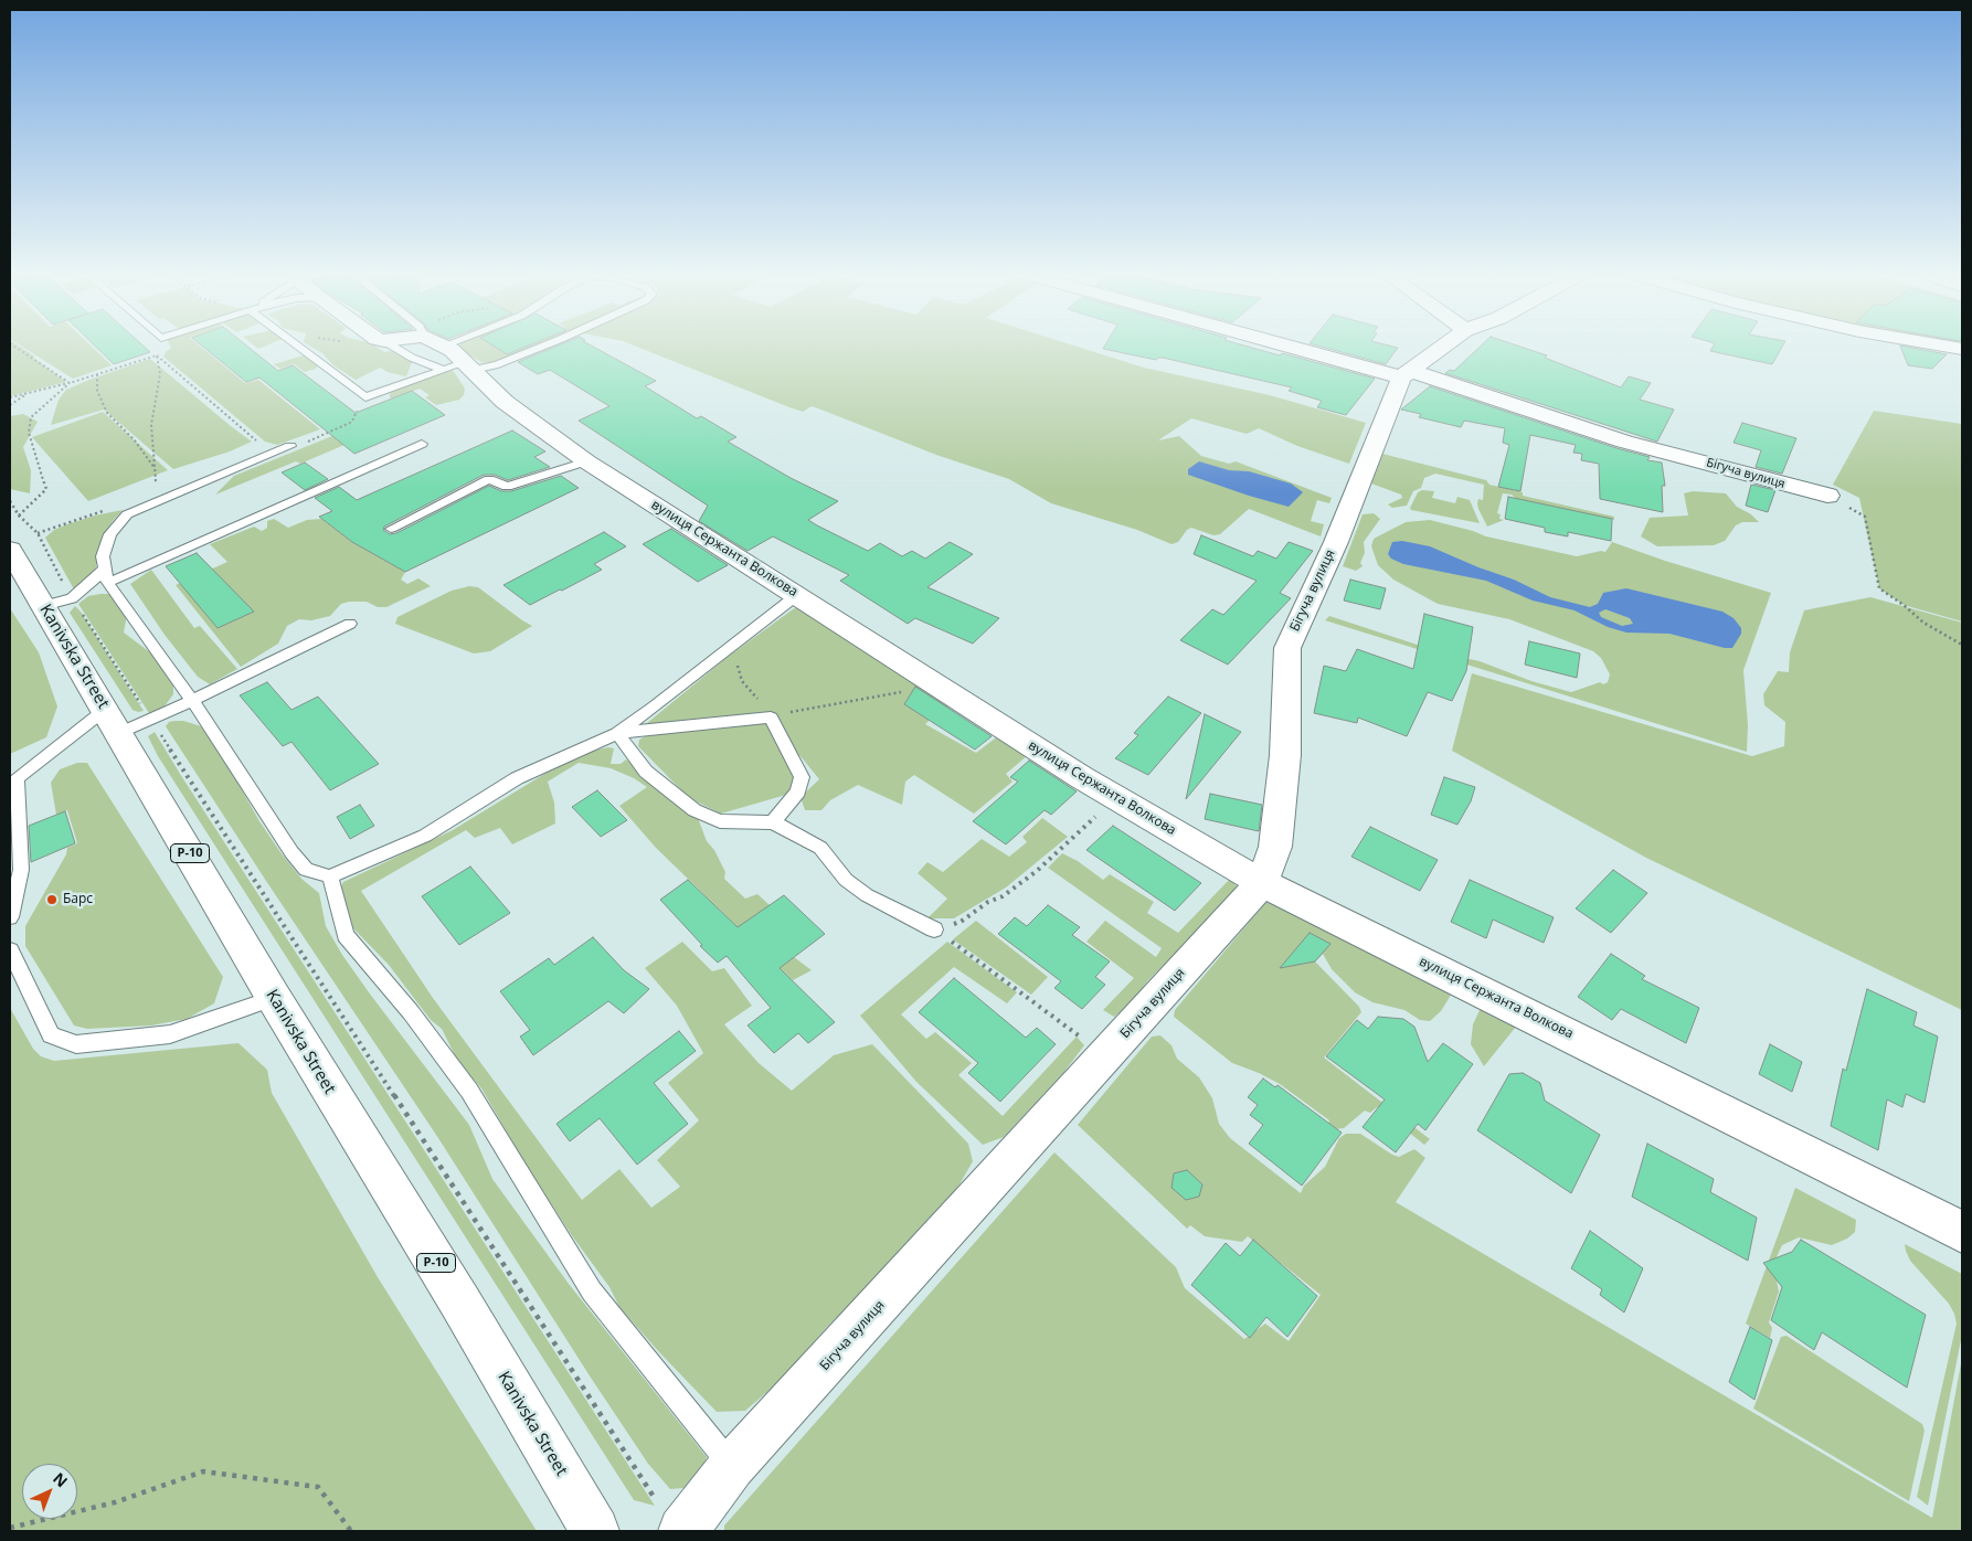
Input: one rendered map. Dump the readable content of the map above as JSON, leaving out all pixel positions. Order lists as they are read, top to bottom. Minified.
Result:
{"streets":{"street":["Бігуча вулиця","вулиця Сержанта Волкова","Kanivska Street","Р-10"]},"crossings":[["Бігуча вулиця","вулиця Сержанта Волкова"]],"places":["Барс"],"north":"top right"}
